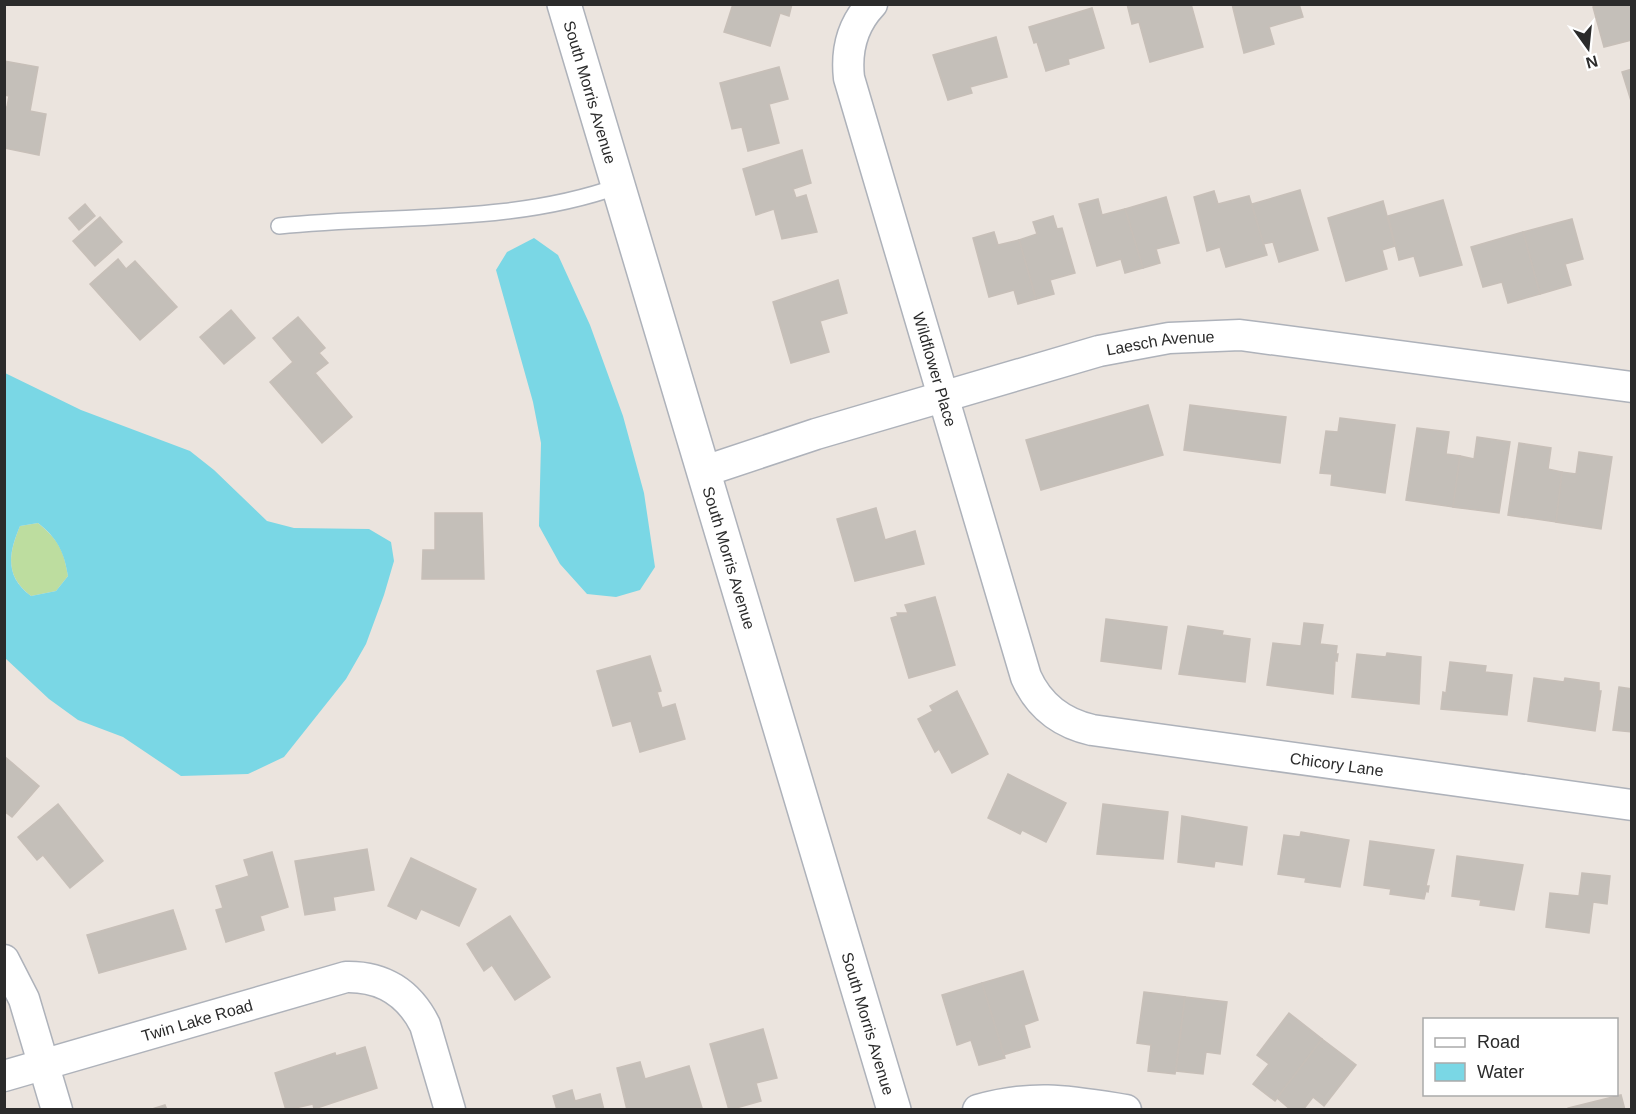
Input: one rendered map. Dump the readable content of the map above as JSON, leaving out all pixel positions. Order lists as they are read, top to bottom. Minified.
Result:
{"streets":{"street":["South Morris Avenue","Laesch Avenue","Wildflower Place","Chicory Lane","Twin Lake Road"]},"crossings":[["South Morris Avenue","Laesch Avenue"],["Laesch Avenue","Wildflower Place"],["Wildflower Place","Chicory Lane"]],"legend":["Road","Water"],"north":"bottom"}
